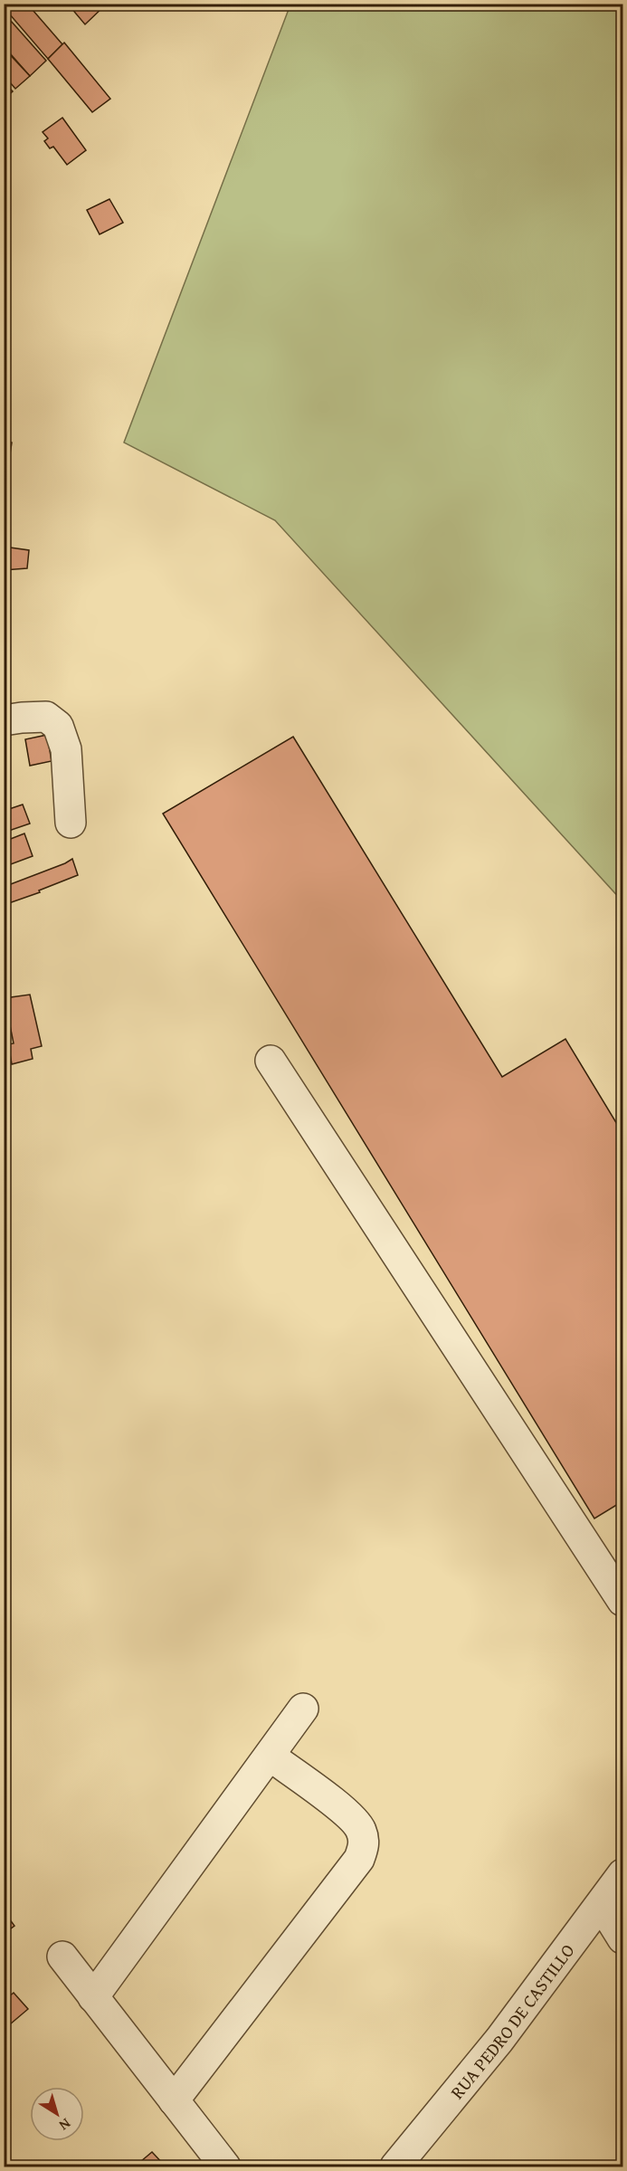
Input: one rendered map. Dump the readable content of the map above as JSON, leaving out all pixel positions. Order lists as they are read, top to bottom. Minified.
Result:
{"streets":{"street":["RUA PEDRO DE CASTILLO"]},"north":"bottom right"}
